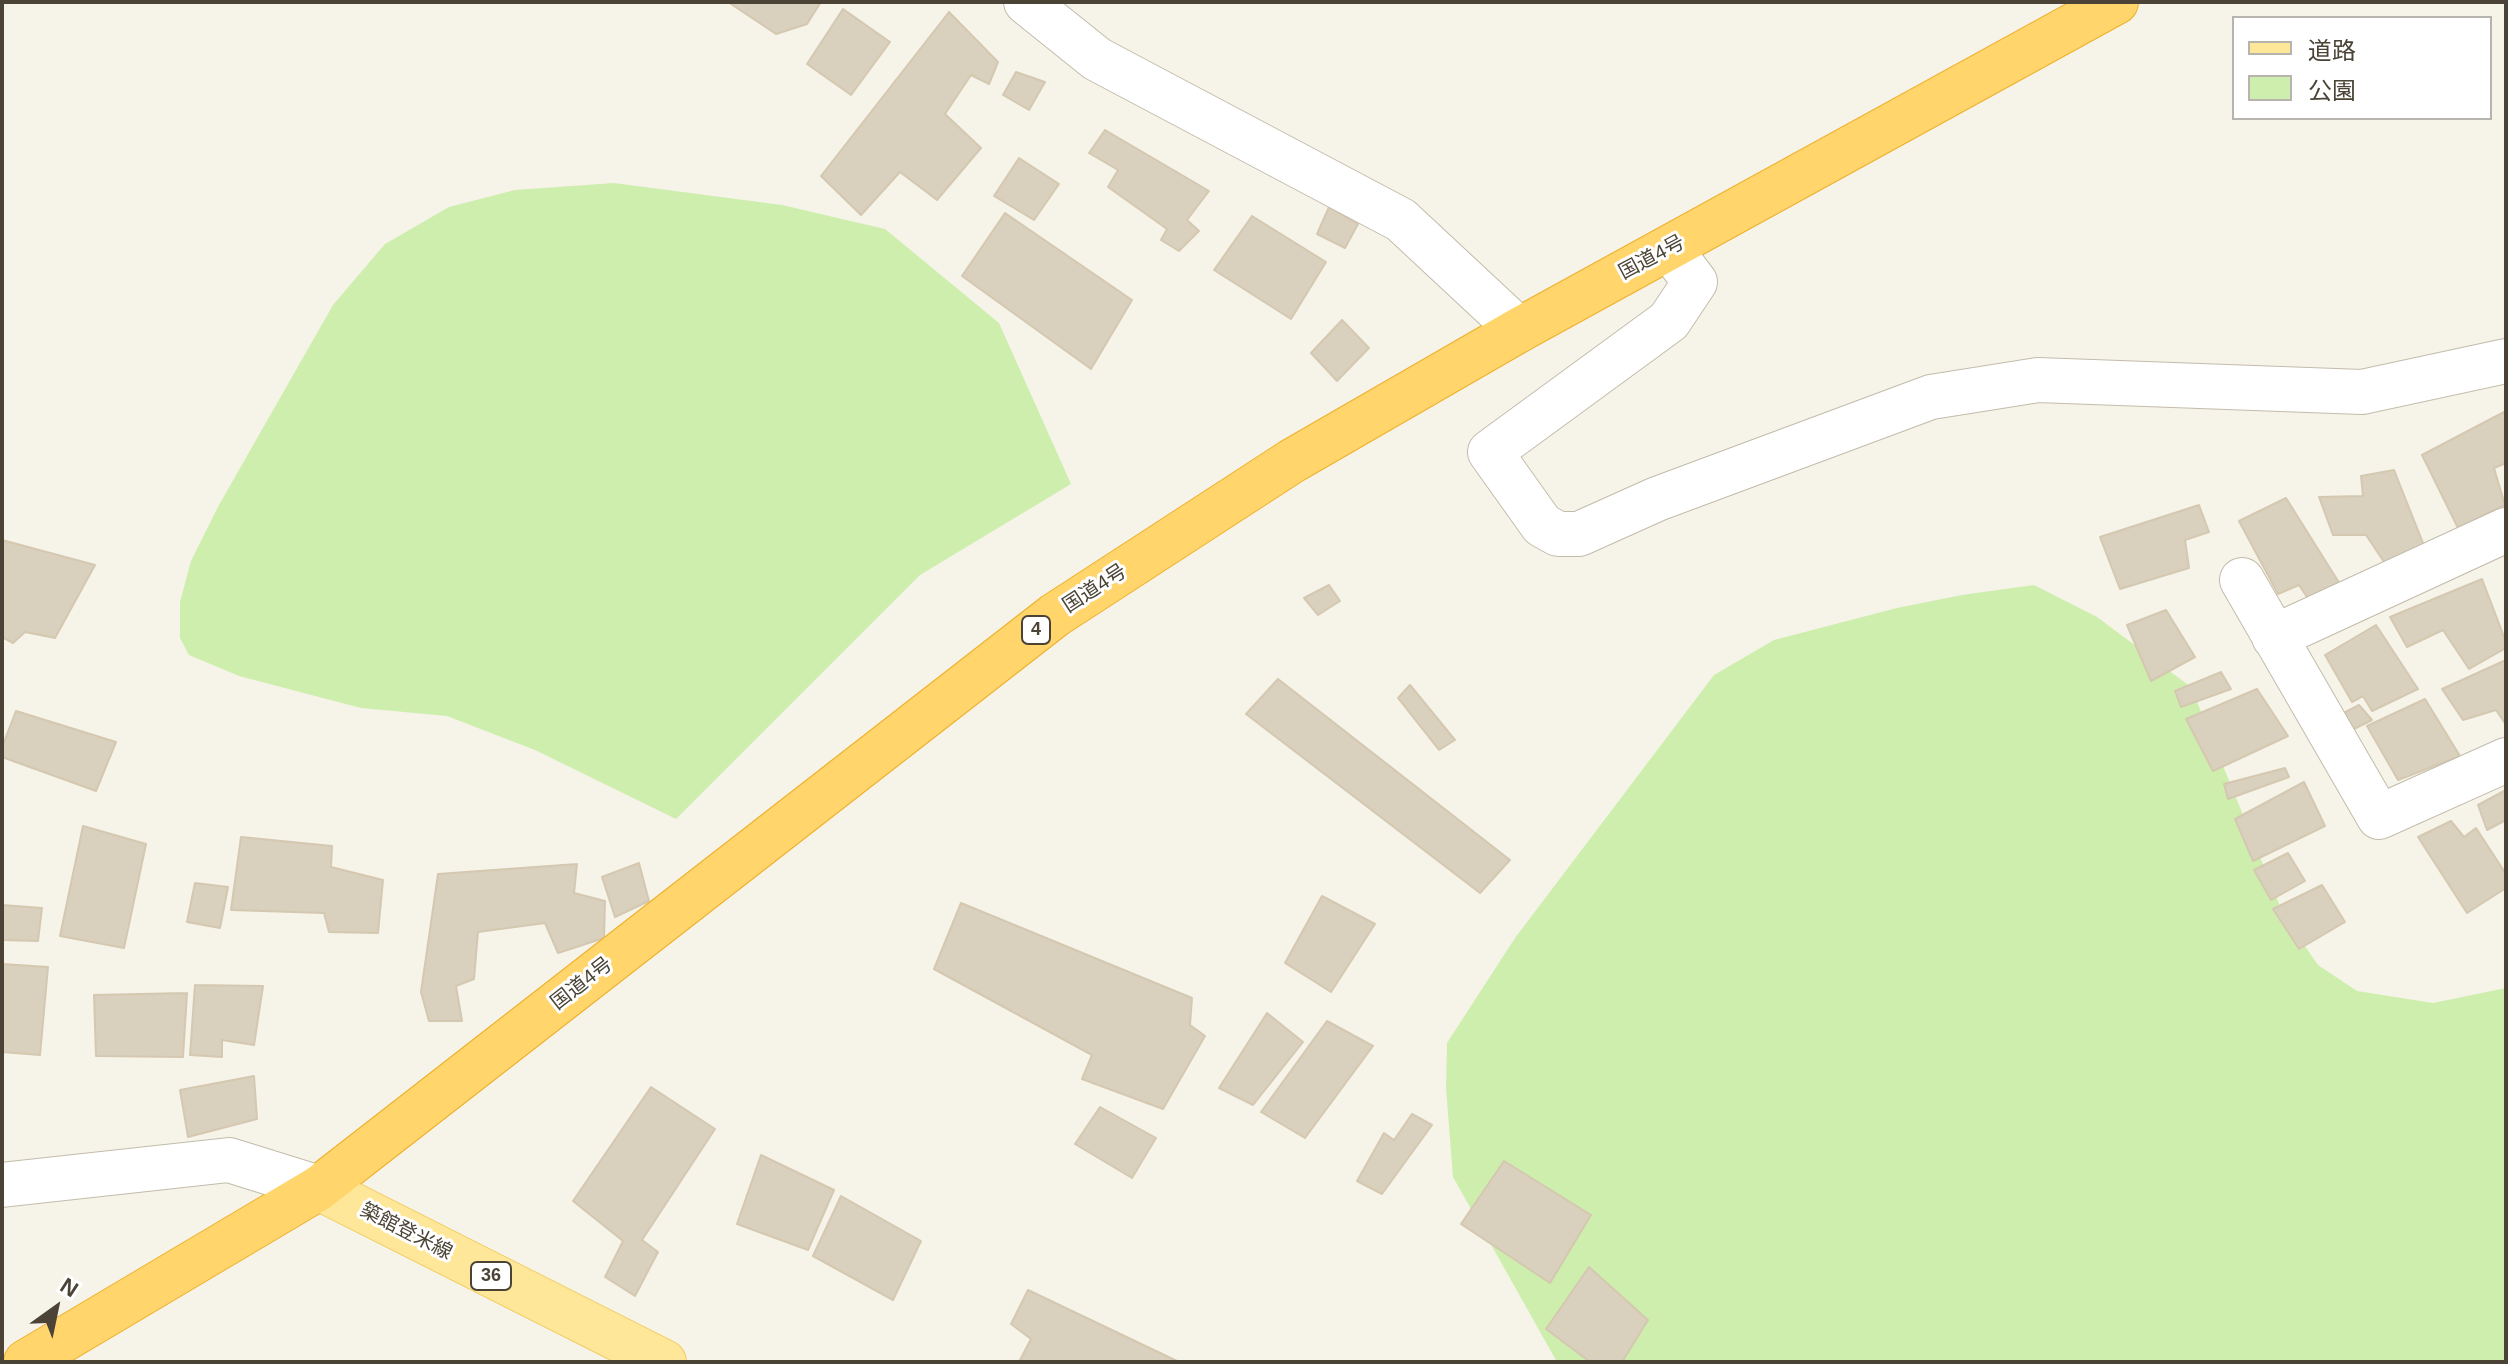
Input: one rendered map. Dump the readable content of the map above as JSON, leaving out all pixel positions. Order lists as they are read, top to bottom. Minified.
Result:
{"streets":{"highway":["国道4号","4"],"main road":["築館登米線","36"]},"crossings":[["国道4号","築館登米線"]],"legend":["道路","公園"],"north":"top right"}
